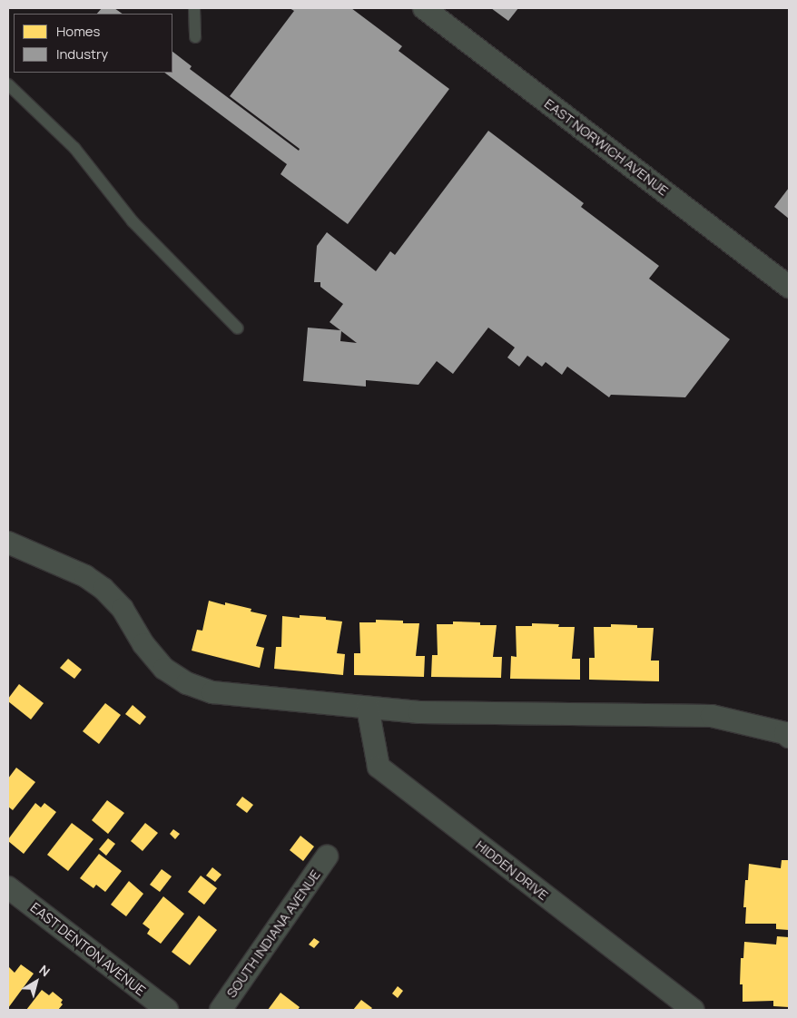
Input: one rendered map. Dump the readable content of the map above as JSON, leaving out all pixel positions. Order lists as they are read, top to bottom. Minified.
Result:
{"streets":{"street":["EAST NORWICH AVENUE","HIDDEN DRIVE","SOUTH INDIANA AVENUE","EAST DENTON AVENUE"]},"legend":["Homes","Industry"],"north":"top right"}
